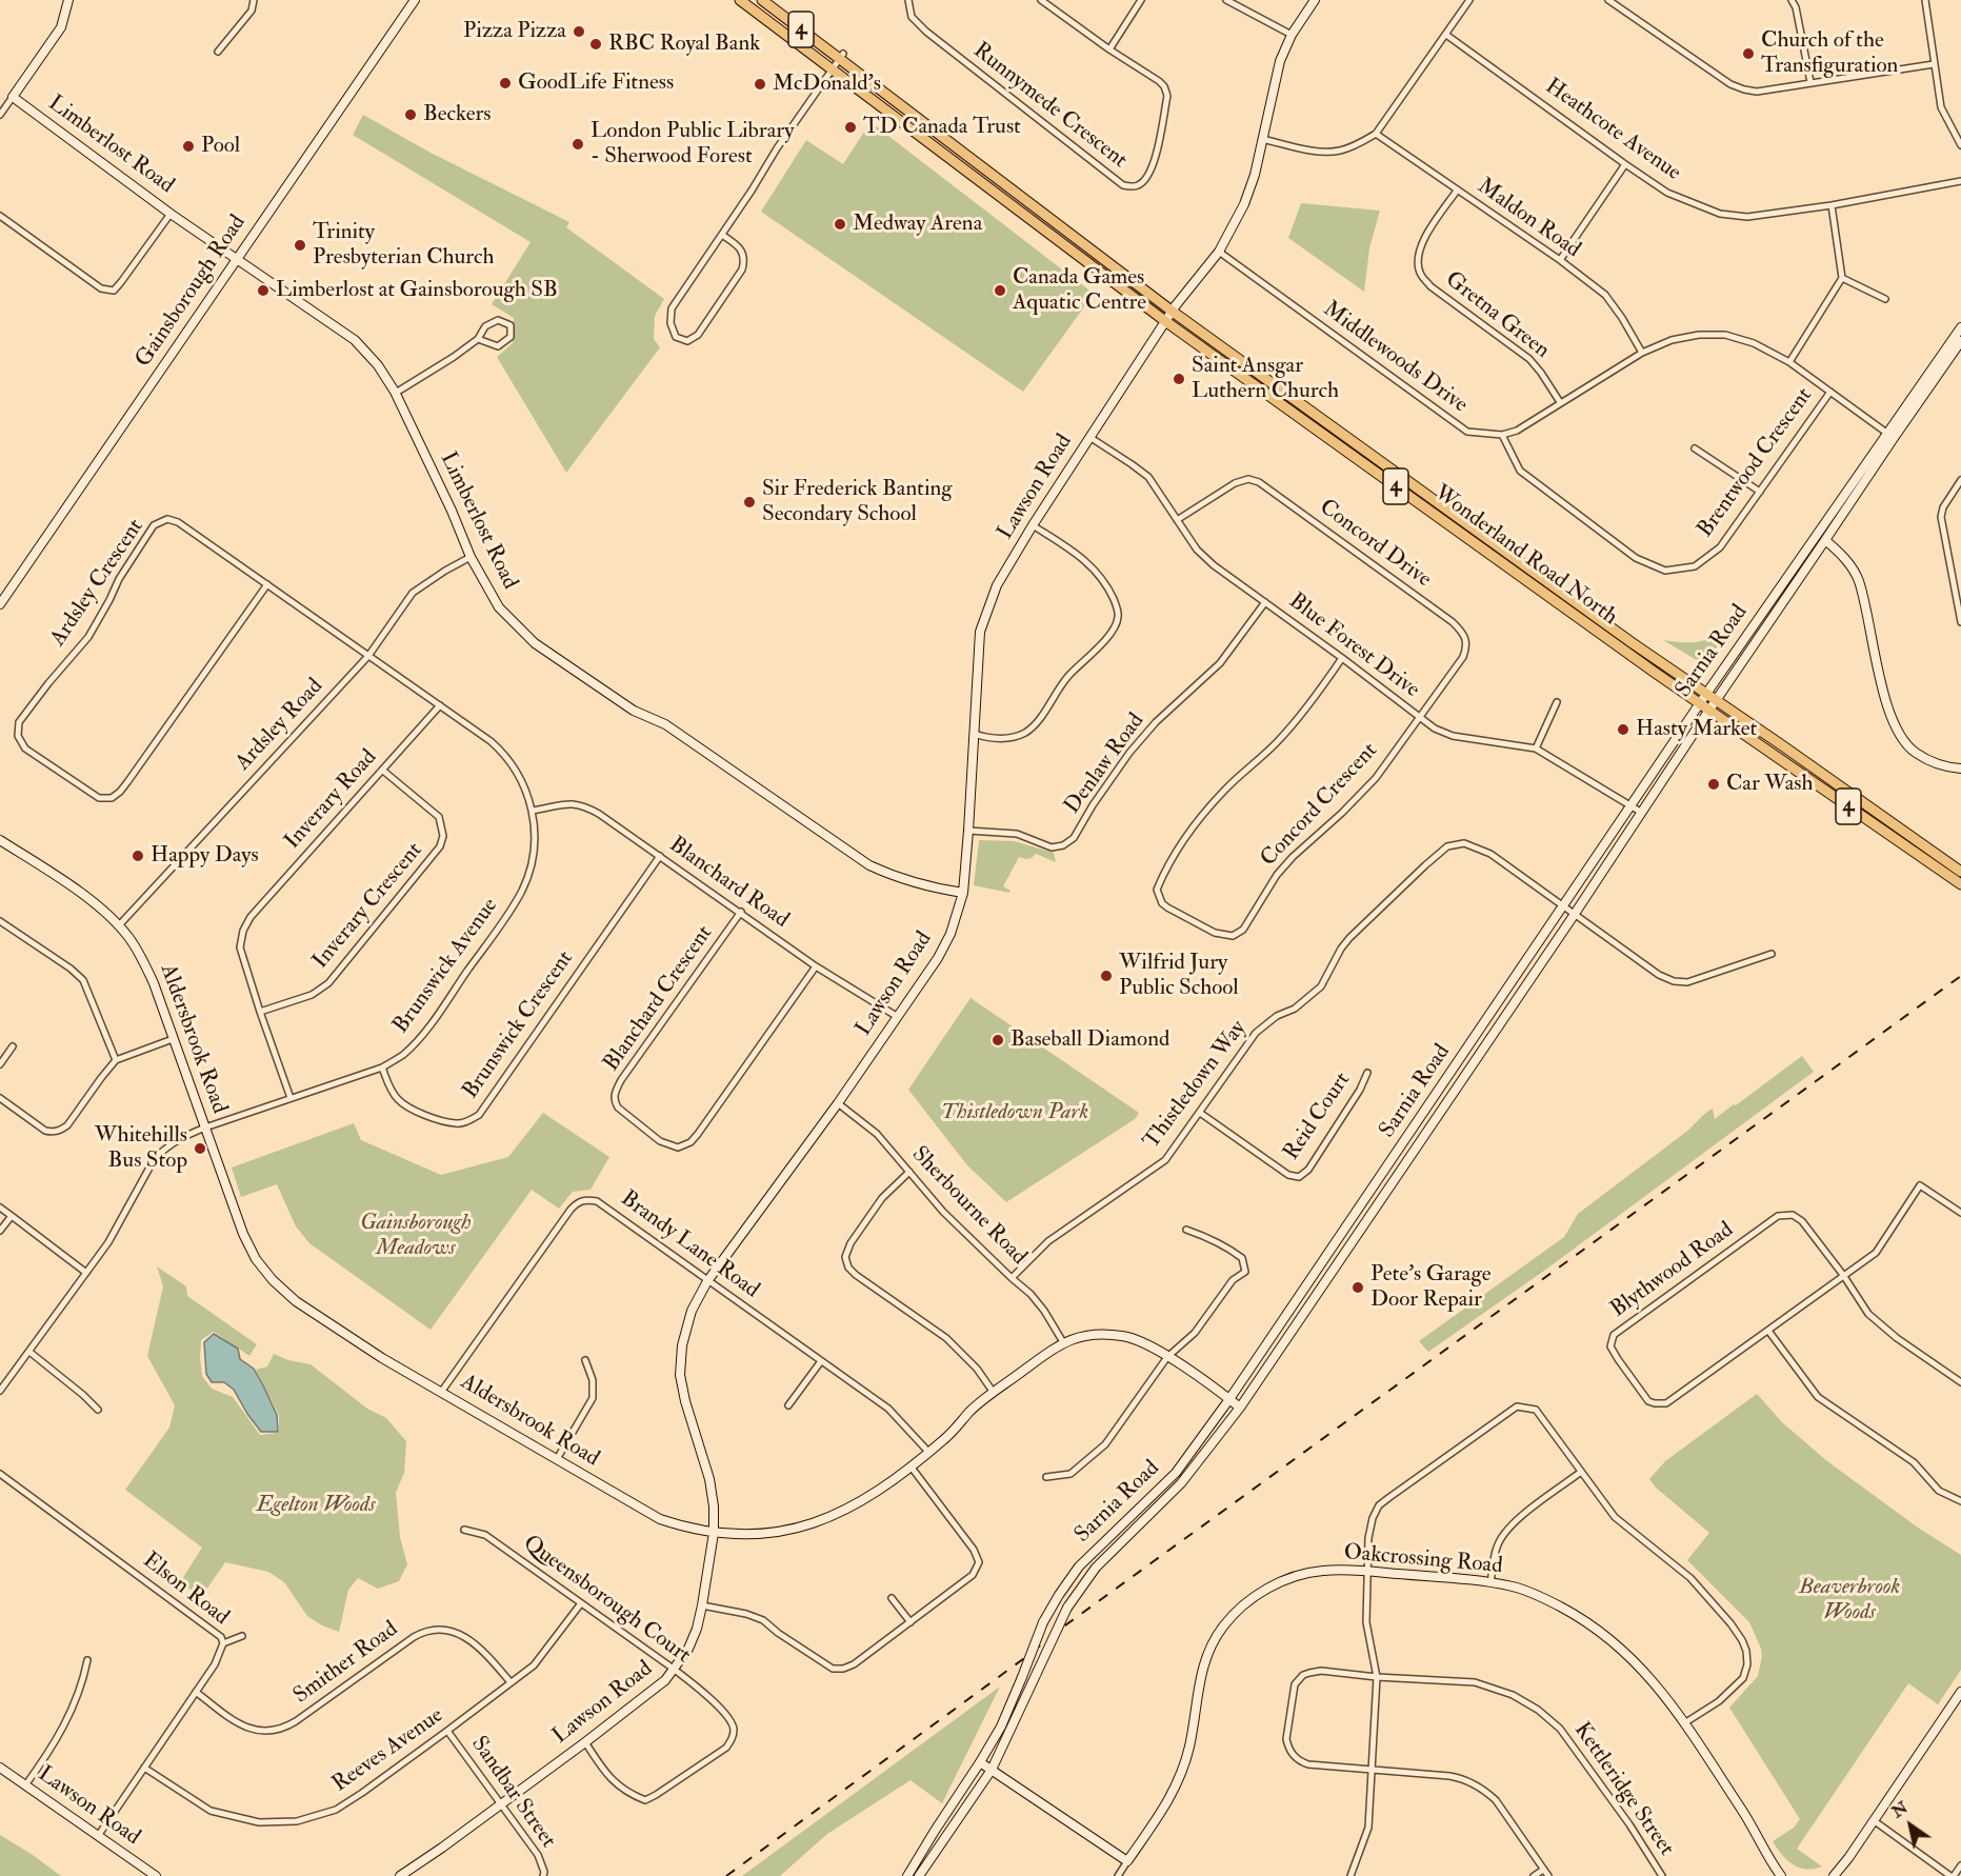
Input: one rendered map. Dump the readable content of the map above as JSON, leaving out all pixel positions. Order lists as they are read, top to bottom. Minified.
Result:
{"streets":{"main road":["4","Wonderland Road North"],"street":["Runnymede Crescent","Heathcote Avenue","Limberlost Road","Maldon Road","Gainsborough Road","Gretna Green","Middlewoods Drive","Brentwood Crescent","Lawson Road","Concord Drive","Ardsley Crescent","Blue Forest Drive","Sarnia Road","Ardsley Road","Denlaw Road","Inverary Road","Concord Crescent","Blanchard Road","Inverary Crescent","Brunswick Avenue","Blanchard Crescent","Brunswick Crescent","Aldersbrook Road","Thistledown Way","Reid Court","Sherbourne Road","Brandy Lane Road","Blythwood Road","Oakcrossing Road","Elson Road","Queensborough Court","Smither Road","Reeves Avenue","Kettleridge Street","Sandbar Street"]},"crossings":[["Limberlost Road","Gainsborough Road"],["Limberlost Road","Lawson Road"],["Limberlost Road","Ardsley Road"],["Maldon Road","Gretna Green"],["Maldon Road","Middlewoods Drive"],["Gretna Green","Middlewoods Drive"],["Middlewoods Drive","Brentwood Crescent"],["Middlewoods Drive","Lawson Road"],["Middlewoods Drive","Sarnia Road"],["Lawson Road","Wonderland Road North"],["Lawson Road","Blue Forest Drive"],["Lawson Road","Denlaw Road"],["Lawson Road","Blanchard Road"],["Lawson Road","Aldersbrook Road"],["Lawson Road","Sherbourne Road"],["Lawson Road","Brandy Lane Road"],["Lawson Road","Elson Road"],["Lawson Road","Queensborough Court"],["Lawson Road","Sandbar Street"],["Concord Drive","Blue Forest Drive"],["Concord Drive","Concord Crescent"],["Wonderland Road North","Sarnia Road"],["Ardsley Crescent","Ardsley Road"],["Ardsley Crescent","Brunswick Avenue"],["Blue Forest Drive","Sarnia Road"],["Blue Forest Drive","Denlaw Road"],["Blue Forest Drive","Concord Crescent"],["Sarnia Road","Aldersbrook Road"],["Sarnia Road","Thistledown Way"],["Ardsley Road","Brunswick Avenue"],["Ardsley Road","Aldersbrook Road"],["Inverary Road","Inverary Crescent"],["Inverary Road","Brunswick Avenue"],["Blanchard Road","Brunswick Avenue"],["Blanchard Road","Blanchard Crescent"],["Blanchard Road","Brunswick Crescent"],["Brunswick Avenue","Brunswick Crescent"],["Brunswick Avenue","Aldersbrook Road"],["Aldersbrook Road","Sherbourne Road"],["Aldersbrook Road","Brandy Lane Road"],["Thistledown Way","Reid Court"],["Thistledown Way","Sherbourne Road"],["Elson Road","Smither Road"],["Elson Road","Reeves Avenue"],["Queensborough Court","Reeves Avenue"],["Smither Road","Reeves Avenue"],["Reeves Avenue","Sandbar Street"]],"parks":["Thistledown Park","Gainsborough Meadows","Egelton Woods","Beaverbrook Woods"],"places":["Pizza Pizza","RBC Royal Bank","Church of the Transfiguration","GoodLife Fitness","McDonald's","Beckers","TD Canada Trust","London Public Library - Sherwood Forest","Pool","Medway Arena","Trinity Presbyterian Church","Limberlost at Gainsborough SB","Canada Games Aquatic Centre","Saint Ansgar Luthern Church","Sir Frederick Banting Secondary School","Hasty Market","Car Wash","Happy Days","Wilfrid Jury Public School","Baseball Diamond","Whitehills Bus Stop","Pete's Garage Door Repair"],"north":"top left"}
